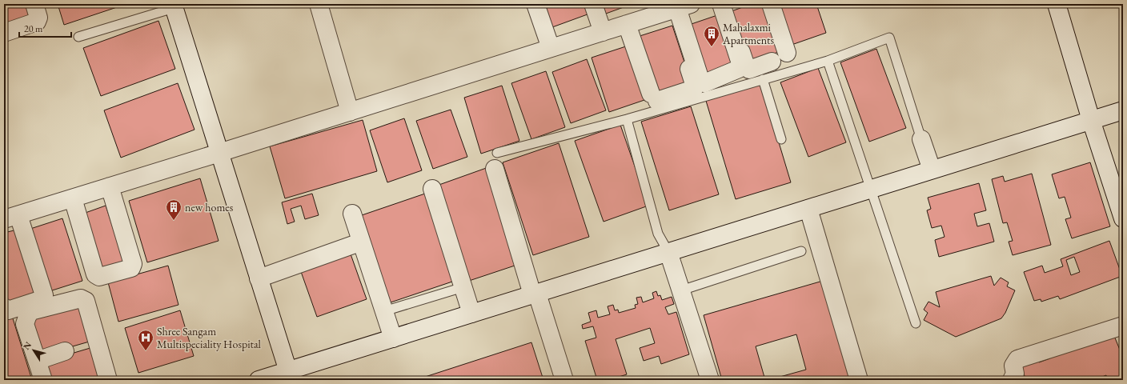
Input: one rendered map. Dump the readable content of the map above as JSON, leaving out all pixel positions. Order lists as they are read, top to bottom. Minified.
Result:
{"places":{"building":["Mahalaxmi Apartments","new homes"],"hospital":["Shree Sangam Multispeciality Hospital"]},"scale_bar":"20 m","north":"top left"}
